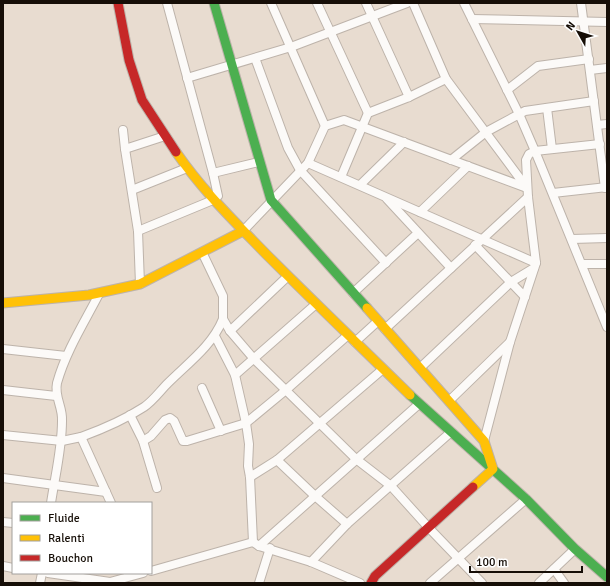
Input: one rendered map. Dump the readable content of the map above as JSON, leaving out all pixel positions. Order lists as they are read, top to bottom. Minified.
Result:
{"legend":["Fluide","Ralenti","Bouchon"],"scale_bar":"100 m","north":"top left"}
